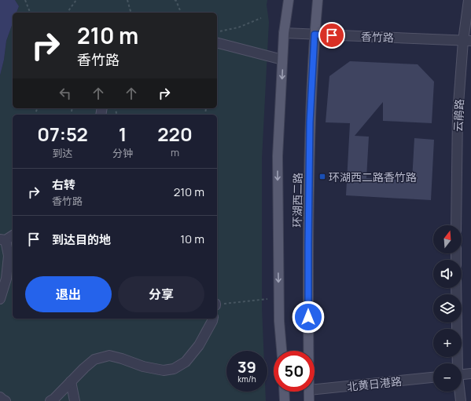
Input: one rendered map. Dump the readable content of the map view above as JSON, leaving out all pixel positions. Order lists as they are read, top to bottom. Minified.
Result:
{"streets":{"main road":["环湖西二路"],"street":["香竹路","云鹃路","北黄日港路"]},"crossings":[["香竹路","云鹃路"],["香竹路","环湖西二路"]],"places":{"transit":["环湖西二路香竹路"]},"north":"top","page":{"turn":["210 m","香竹路"],"eta":["07:52","到达","1","分钟","220","m"],"list":[{"name":"右转","note":"香竹路","value":"210 m"},{"name":"到达目的地","value":"10 m"}],"map_buttons":["+","−"],"buttons":["退出","分享"],"speed":"39 km/h","limit":"50"}}
